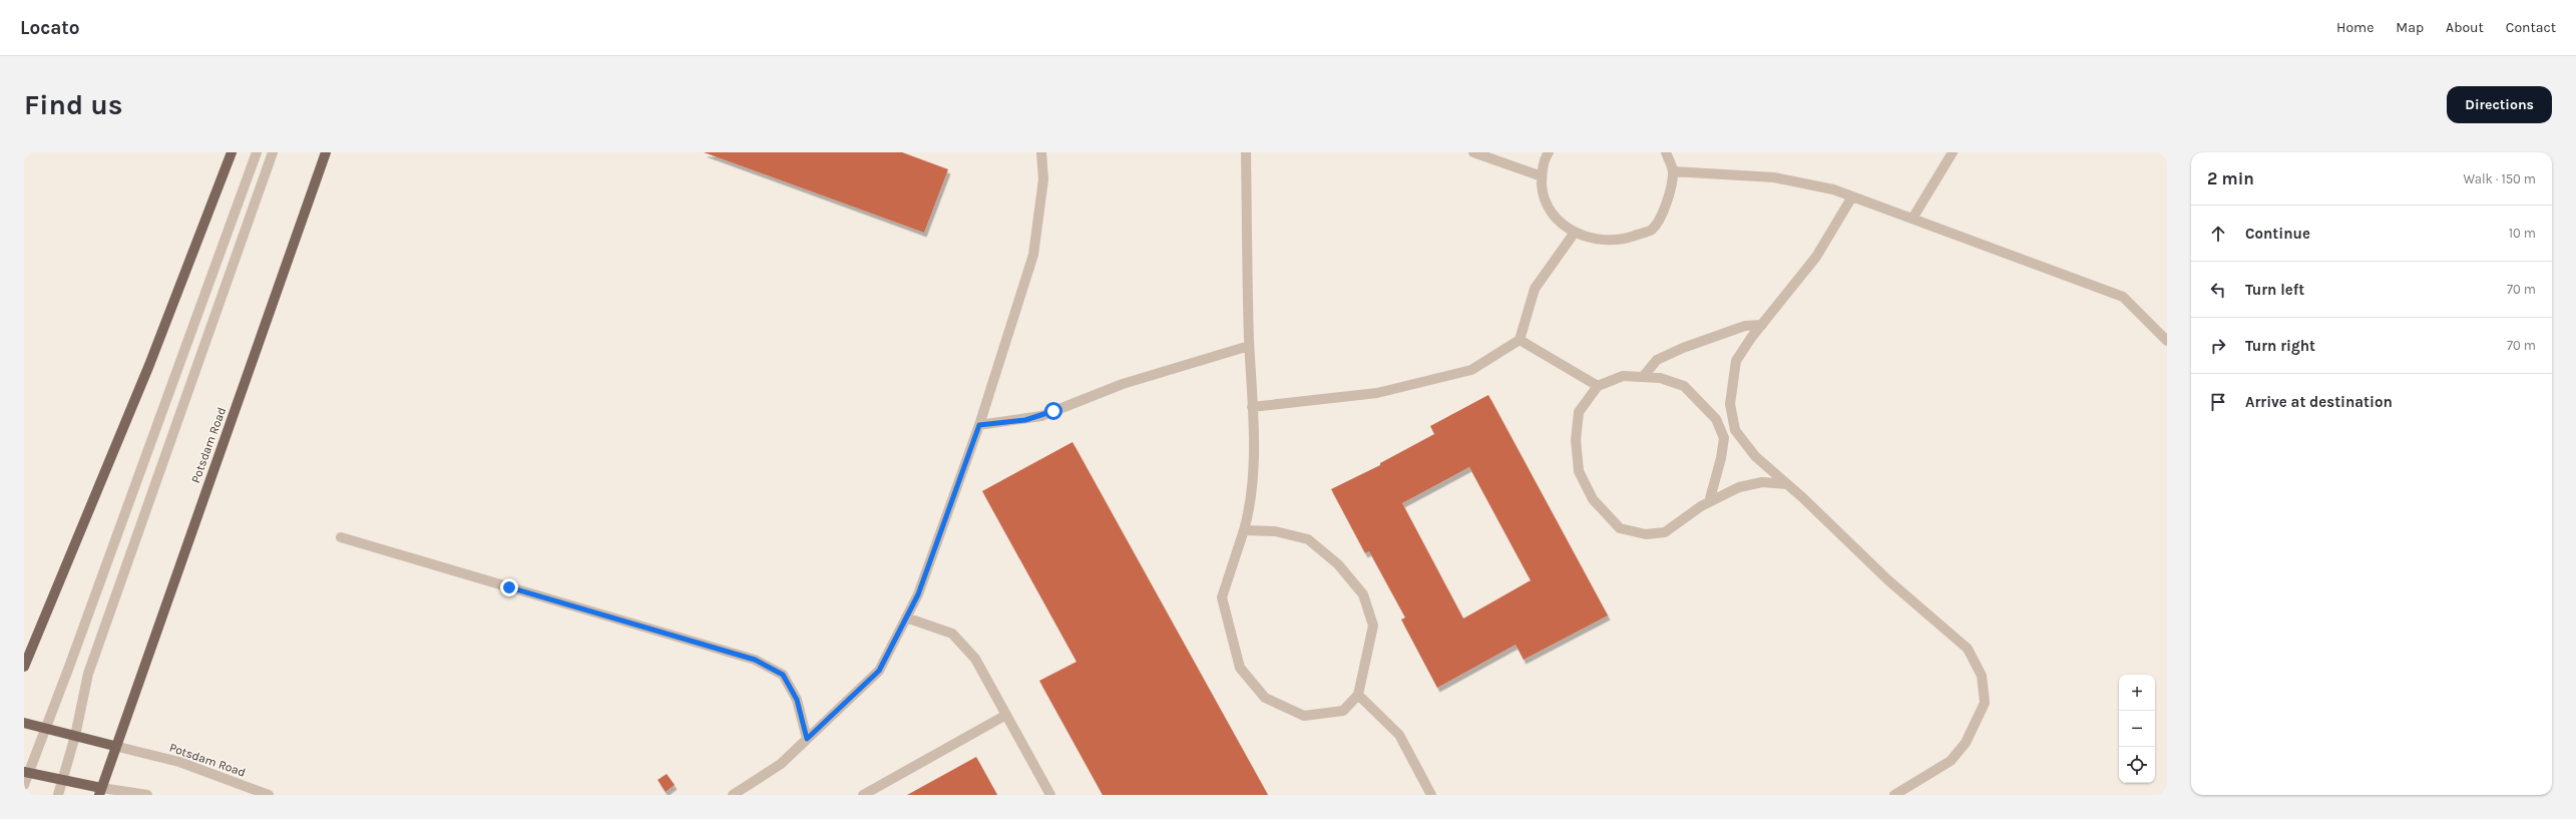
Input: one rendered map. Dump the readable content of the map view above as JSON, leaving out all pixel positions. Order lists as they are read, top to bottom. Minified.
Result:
{"streets":{"main road":["Potsdam Road"]},"page":{"header":"Locato","nav":["Home","Map","About","Contact"],"buttons":"Directions","title":"Find us","heading":["2 min","Walk · 150 m"],"list":[["Continue","10 m"],["Turn left","70 m"],["Turn right","70 m"],"Arrive at destination"],"map_buttons":["+","−"]}}
